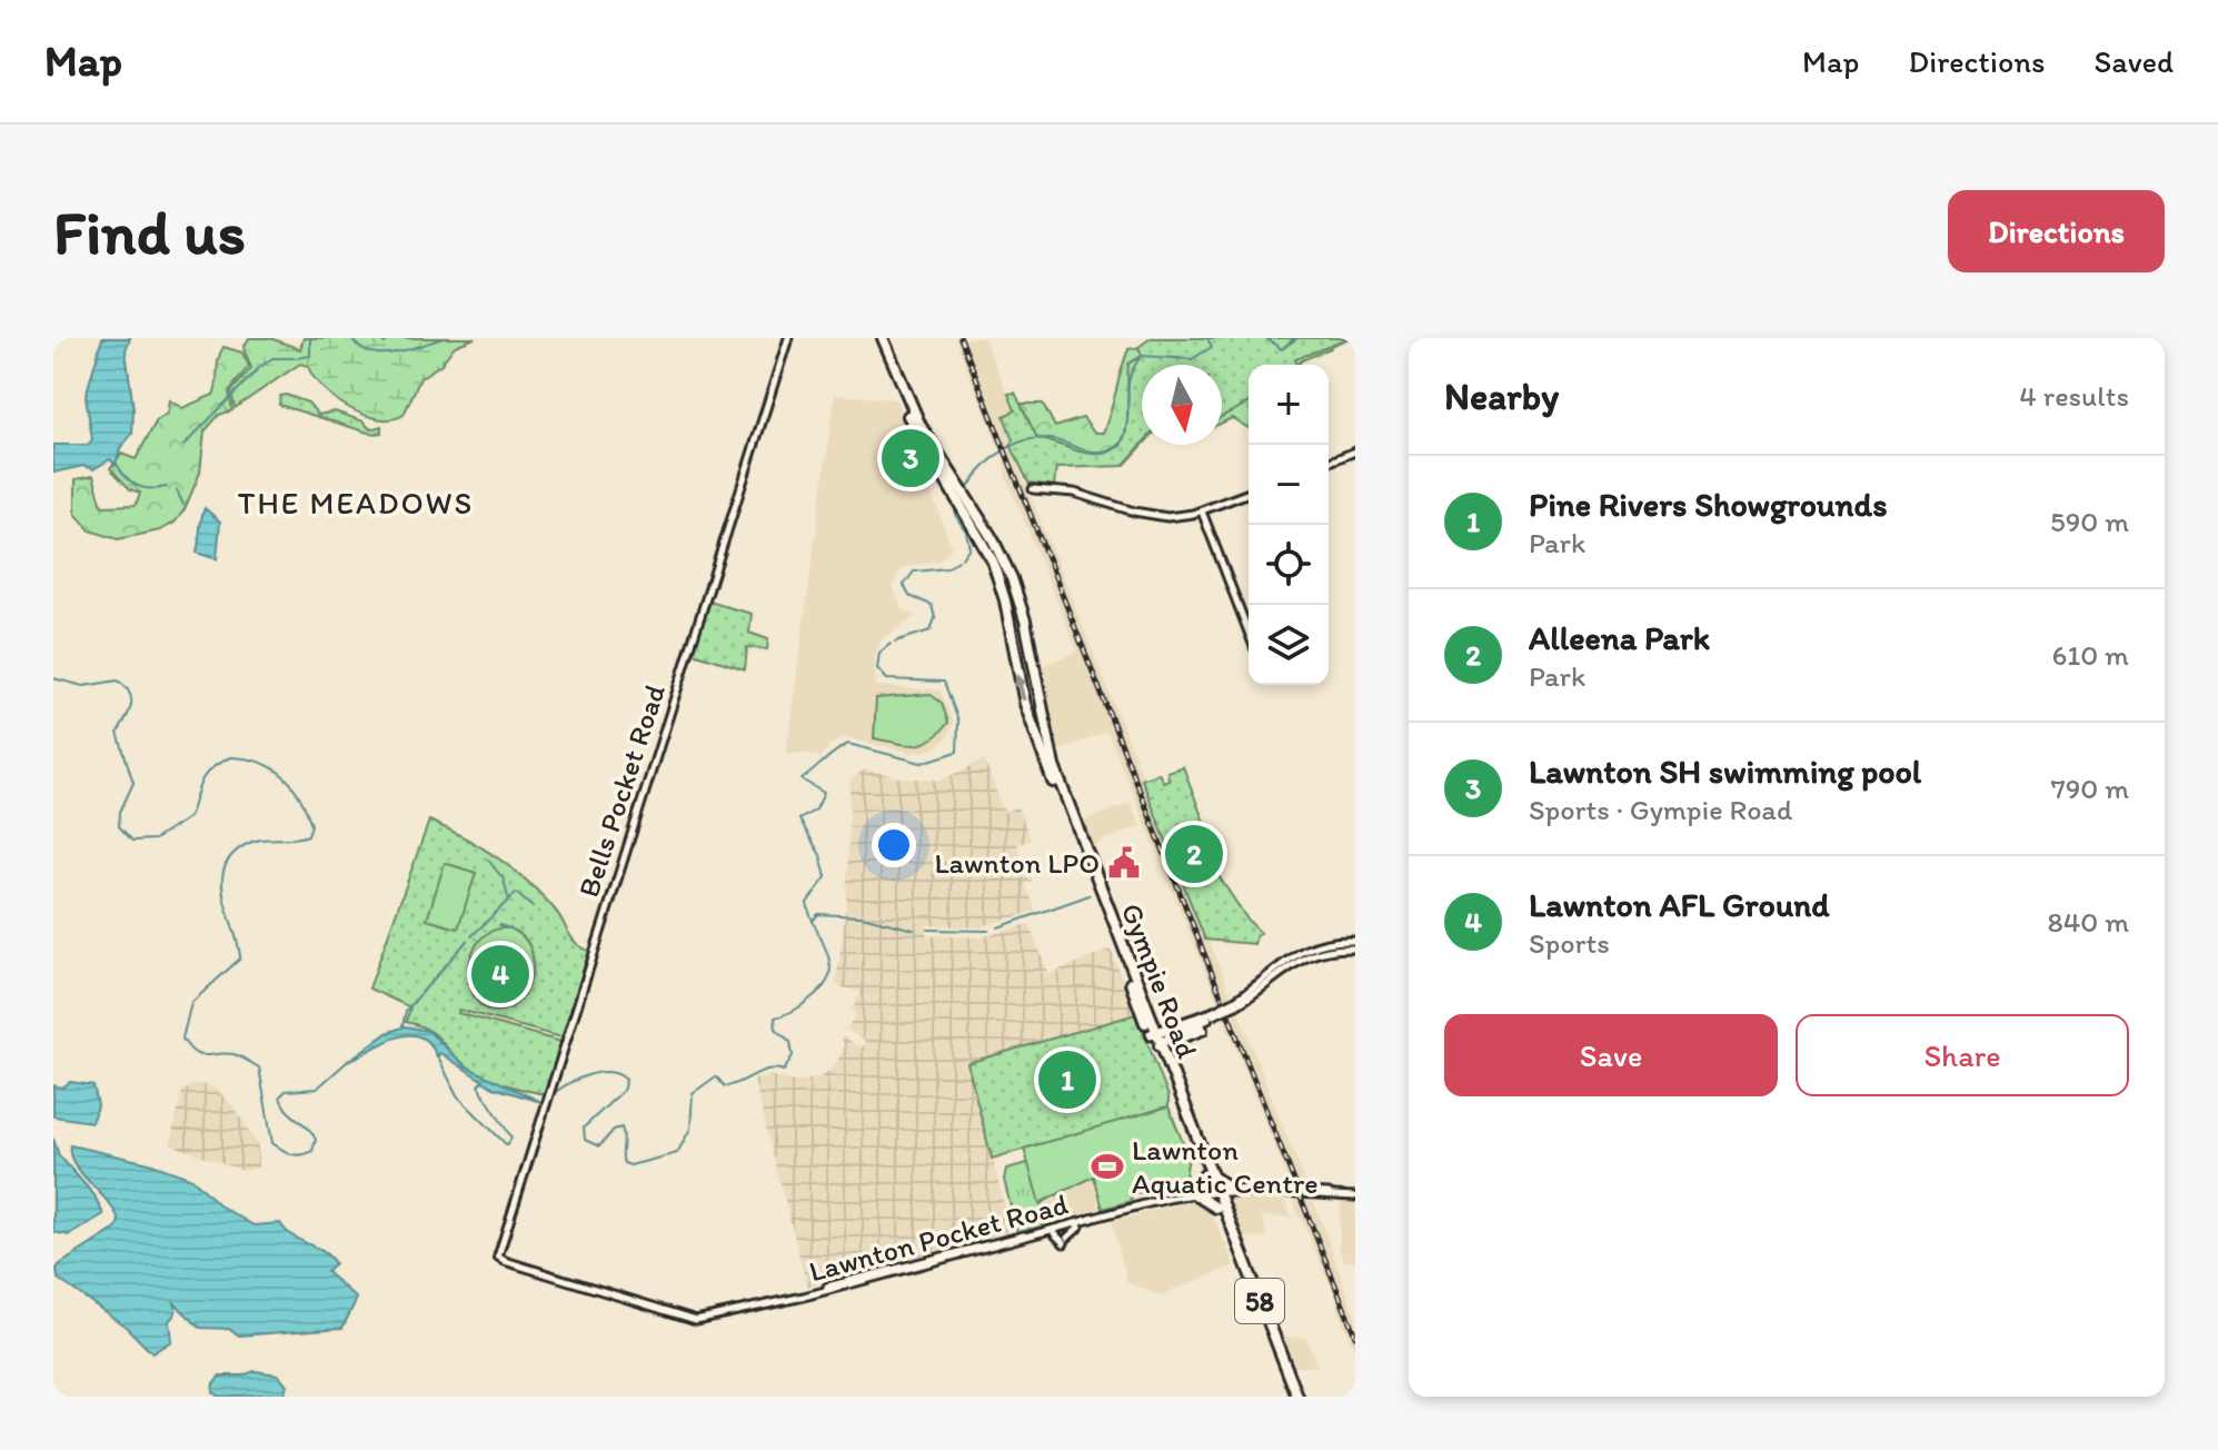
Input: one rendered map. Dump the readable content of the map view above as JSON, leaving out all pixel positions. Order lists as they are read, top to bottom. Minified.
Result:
{"streets":{"highway":["Gympie Road","58"],"main road":["Bells Pocket Road","Lawnton Pocket Road"]},"crossings":[["Bells Pocket Road","Lawnton Pocket Road"],["Gympie Road","Lawnton Pocket Road"]],"districts":["THE MEADOWS"],"places":{"public building":["Lawnton LPO"],"sports":["Lawnton Aquatic Centre"]},"north":"bottom","page":{"header":"Map","nav":["Map","Directions","Saved"],"buttons":["Directions",["Save","Share"]],"title":"Find us","heading":["Nearby","4 results"],"map_buttons":["+","−"],"pins":["3","2","4","1"],"list":[{"mark":"1","name":"Pine Rivers Showgrounds","note":"Park","value":"590 m"},{"mark":"2","name":"Alleena Park","note":"Park","value":"610 m"},{"mark":"3","name":"Lawnton SH swimming pool","note":"Sports · Gympie Road","value":"790 m"},{"mark":"4","name":"Lawnton AFL Ground","note":"Sports","value":"840 m"}]}}
